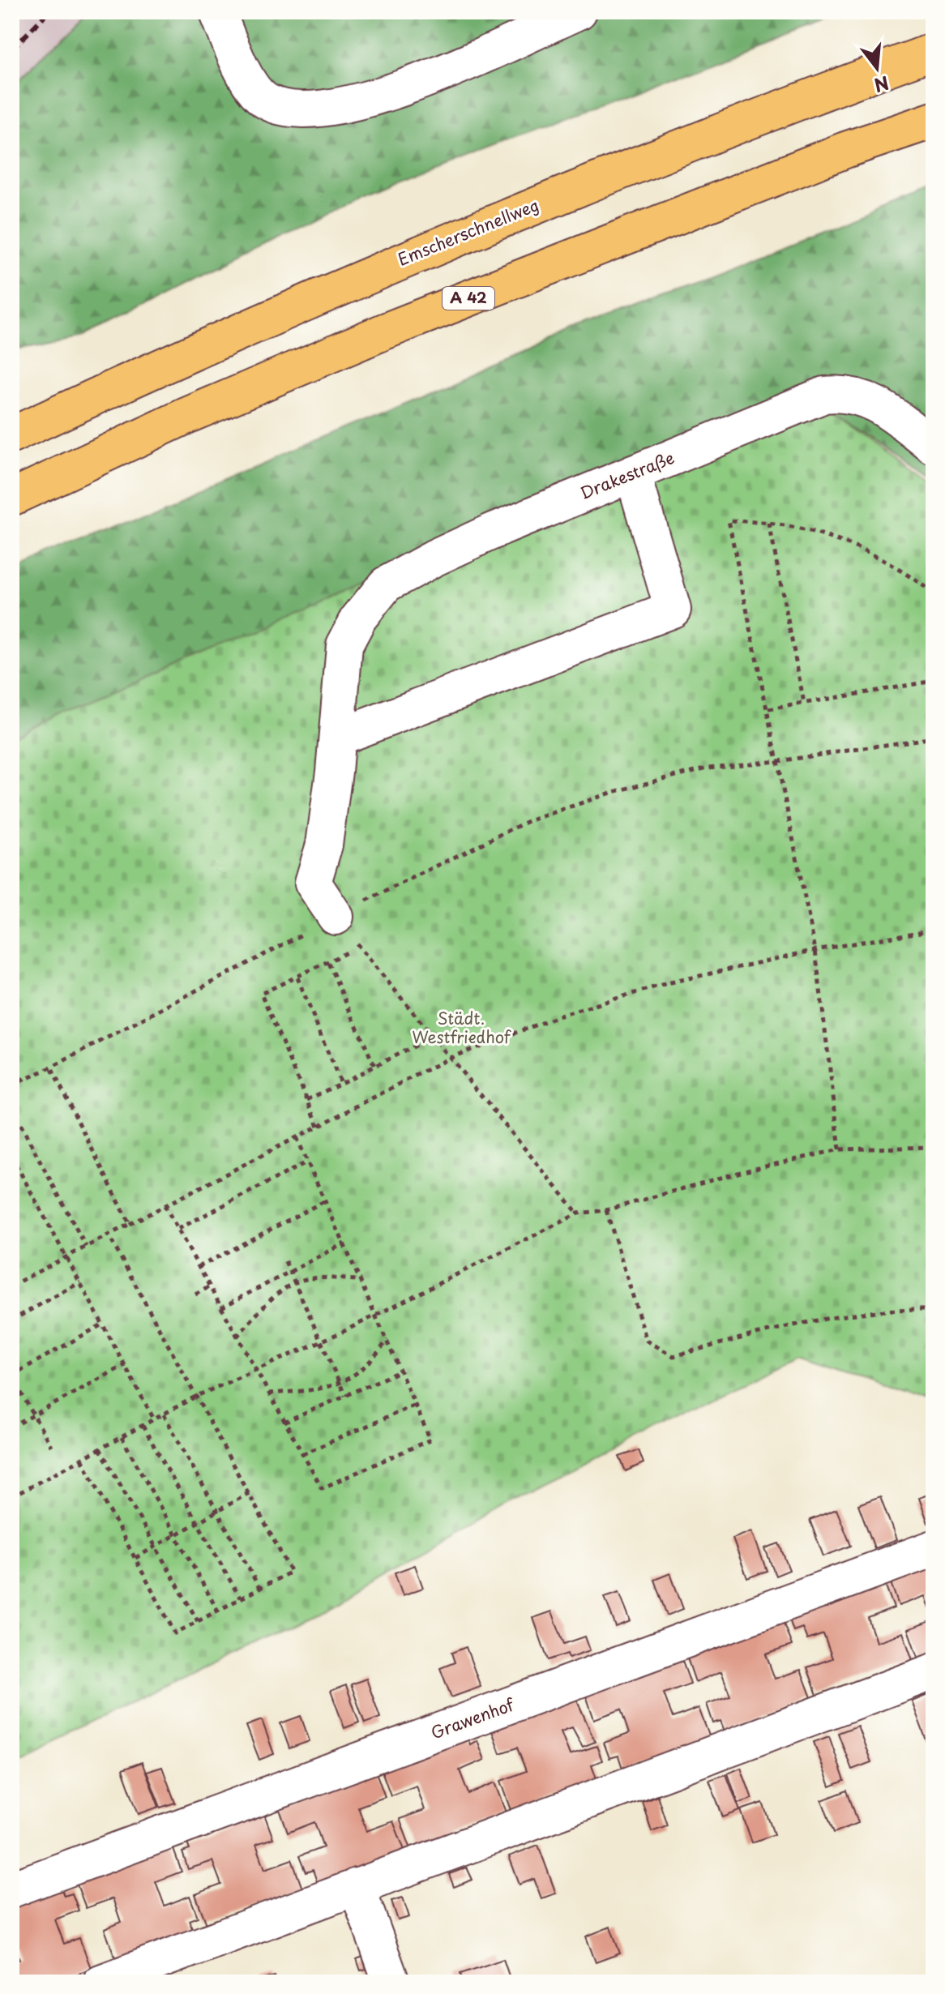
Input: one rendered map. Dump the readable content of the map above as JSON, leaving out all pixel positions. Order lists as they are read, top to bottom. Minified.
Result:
{"streets":{"highway":["Emscherschnellweg","A 42"],"street":["Drakestraße","Grawenhof"]},"parks":["Städt. Westfriedhof"],"north":"bottom"}
